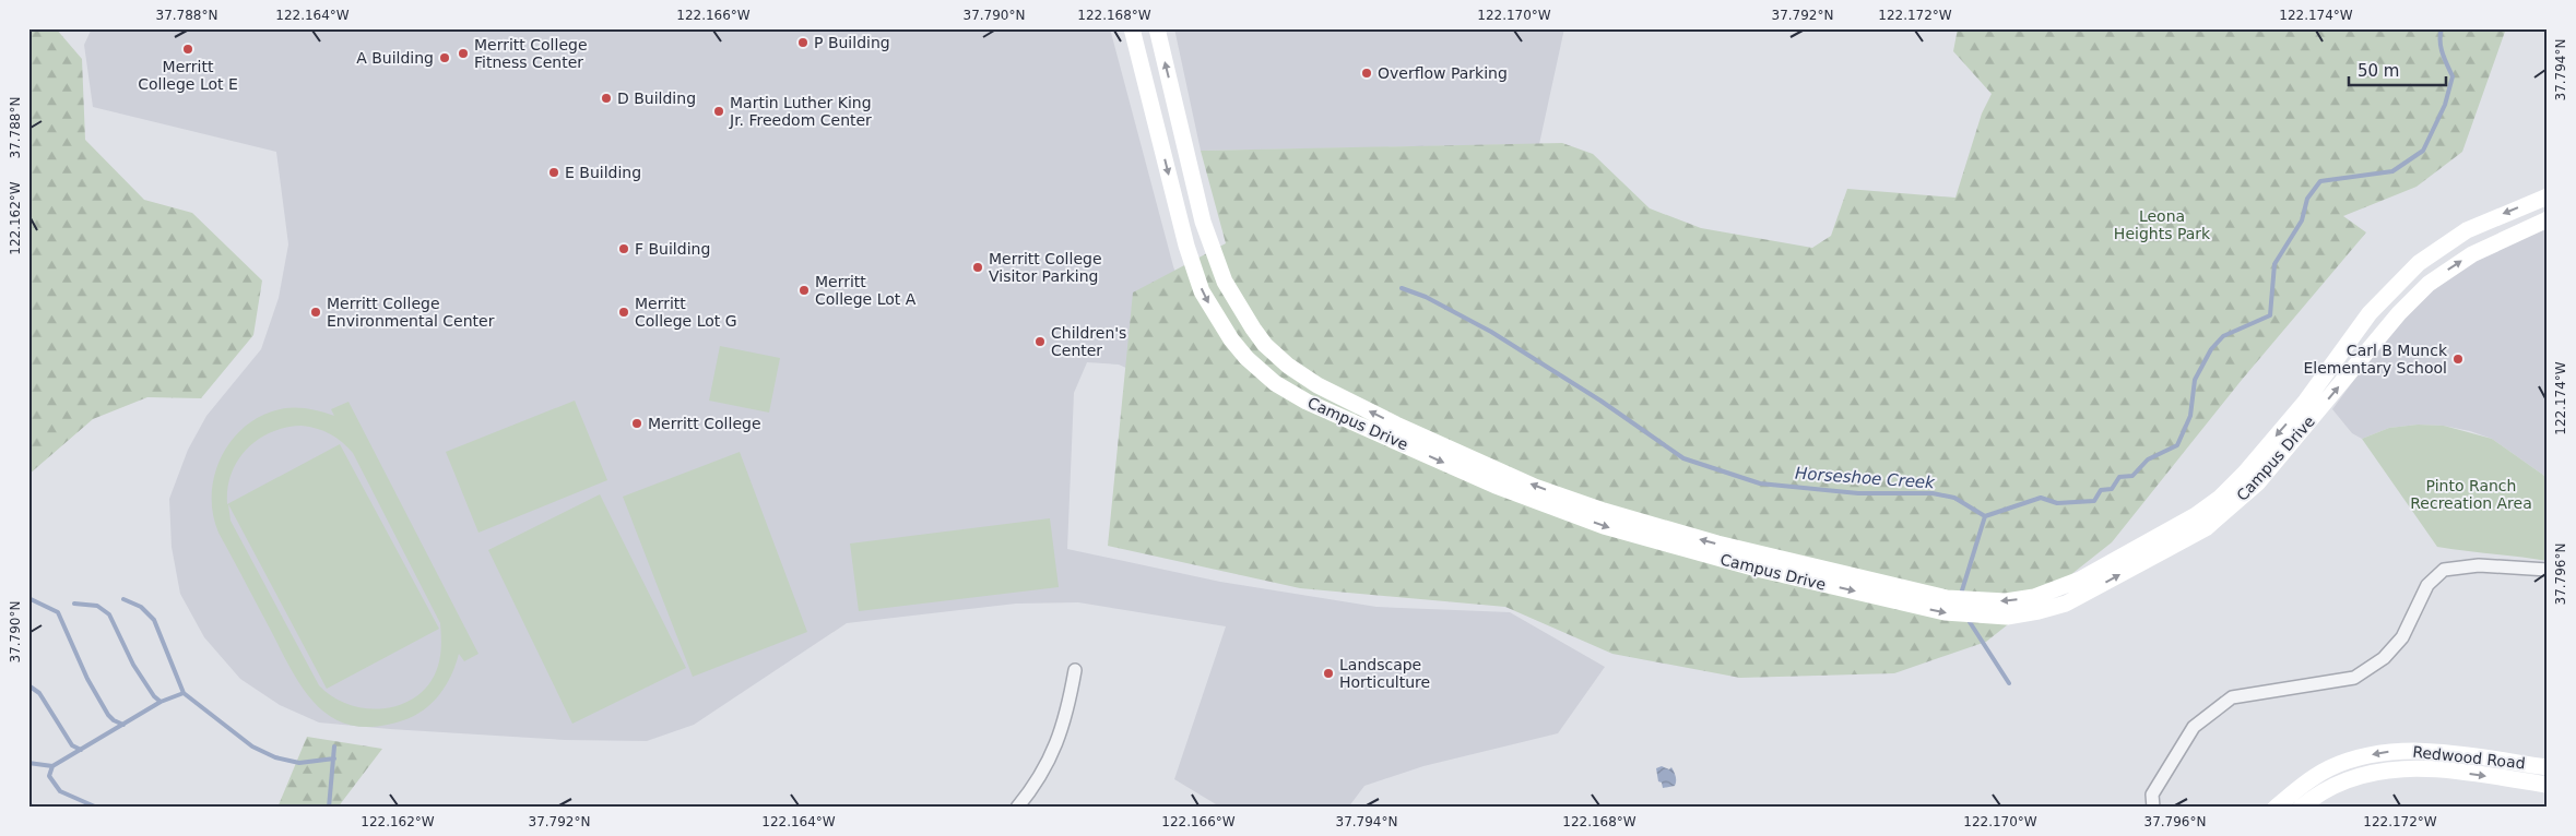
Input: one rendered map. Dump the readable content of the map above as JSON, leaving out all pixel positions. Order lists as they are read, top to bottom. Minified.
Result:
{"streets":{"street":["Campus Drive","Redwood Road"]},"water":["Horseshoe Creek"],"parks":["Leona Heights Park","Pinto Ranch Recreation Area"],"places":["P Building","Merritt College Lot E","Merritt College Fitness Center","A Building","Overflow Parking","D Building","Martin Luther King Jr. Freedom Center","E Building","F Building","Merritt College Visitor Parking","Merritt College Lot A","Merritt College Environmental Center","Merritt College Lot G","Children's Center","Carl B Munck Elementary School","Merritt College","Landscape Horticulture"],"scale_bar":"50 m","coordinates":["37.788°N","122.164°W","122.166°W","37.790°N","122.168°W","122.170°W","37.792°N","122.172°W","122.174°W","37.794°N","122.162°W","37.796°N"]}
